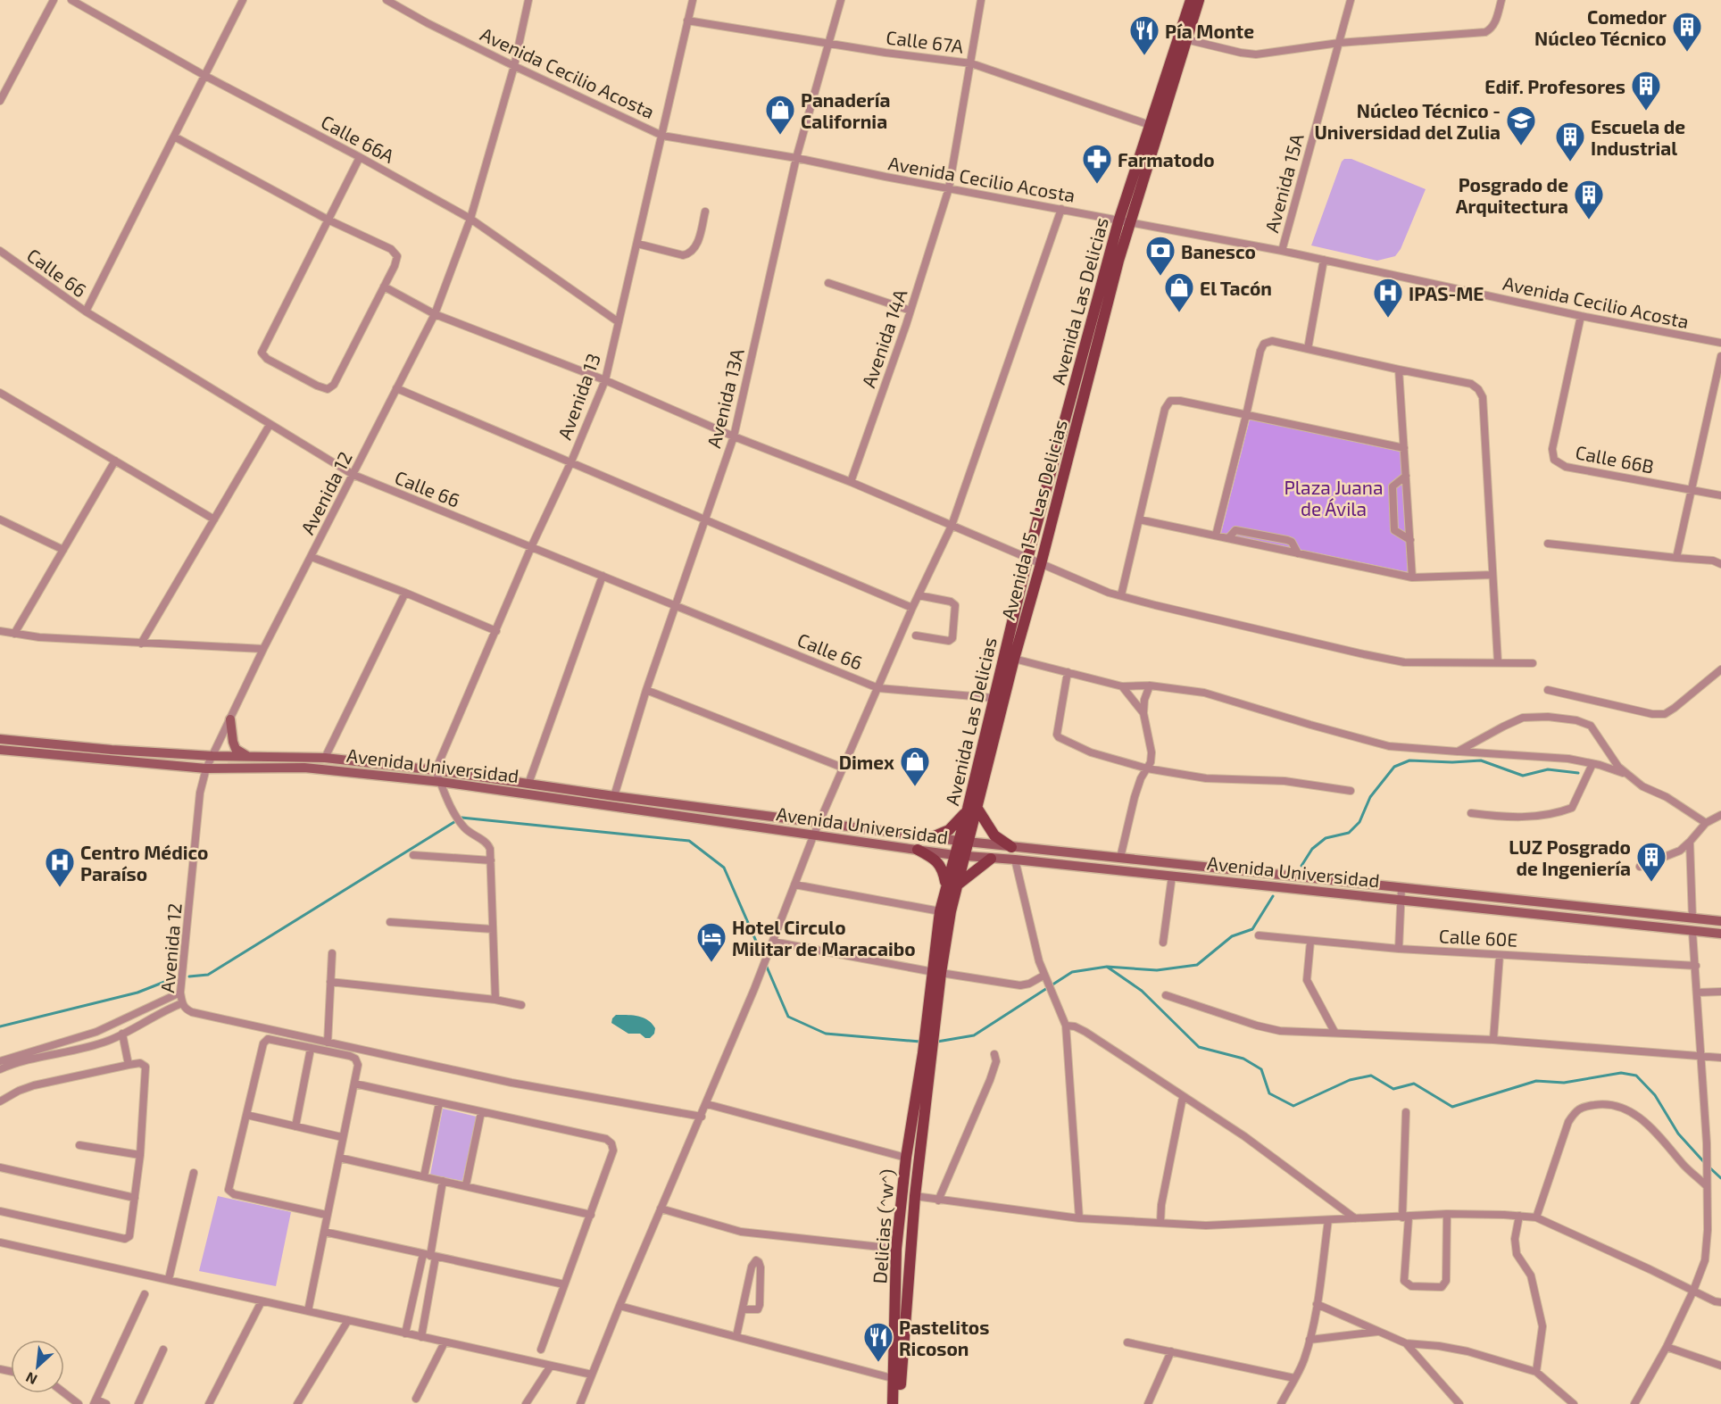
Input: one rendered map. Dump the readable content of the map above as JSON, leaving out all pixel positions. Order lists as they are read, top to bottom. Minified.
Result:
{"streets":{"main road":["Avenida Las Delicias","Avenida 15 - Las Delicias","Delicias (^w^)"],"street":["Calle 67A","Avenida Cecilio Acosta","Calle 66A","Avenida 15A","Calle 66","Avenida 14A","Avenida 13","Avenida 13A","Calle 66B","Avenida 12","Avenida Universidad","Calle 60E"]},"crossings":[["Calle 67A","Avenida Las Delicias"],["Calle 67A","Avenida 14A"],["Calle 67A","Avenida 13"],["Calle 67A","Avenida 13A"],["Avenida Cecilio Acosta","Avenida 15A"],["Avenida Cecilio Acosta","Avenida Las Delicias"],["Avenida Cecilio Acosta","Avenida 14A"],["Avenida Cecilio Acosta","Avenida 13"],["Avenida Cecilio Acosta","Avenida 13A"],["Avenida Cecilio Acosta","Calle 66B"],["Avenida Cecilio Acosta","Avenida 12"],["Avenida Cecilio Acosta","Avenida 15 - Las Delicias"],["Calle 66A","Avenida 13"],["Calle 66A","Avenida 12"],["Calle 66","Avenida Las Delicias"],["Calle 66","Avenida 13"],["Calle 66","Avenida 13A"],["Calle 66","Avenida 12"],["Avenida Las Delicias","Avenida 15 - Las Delicias"],["Avenida Las Delicias","Avenida Universidad"],["Avenida Las Delicias","Delicias (^w^)"],["Avenida 13","Avenida Universidad"],["Avenida 13A","Avenida Universidad"],["Avenida 12","Avenida Universidad"]],"parks":["Plaza Juana de Ávila"],"places":{"building":["Comedor Núcleo Técnico","Edif. Profesores","Escuela de Industrial","Posgrado de Arquitectura","LUZ Posgrado de Ingeniería"],"restaurant":["Pía Monte","Pastelitos Ricoson"],"shop":["Panadería California","El Tacón","Dimex"],"school or university":["Núcleo Técnico - Universidad del Zulia"],"pharmacy":["Farmatodo"],"bank":["Banesco"],"hospital":["IPAS-ME","Centro Médico Paraíso"],"hotel":["Hotel Circulo Militar de Maracaibo"]},"north":"bottom left"}
